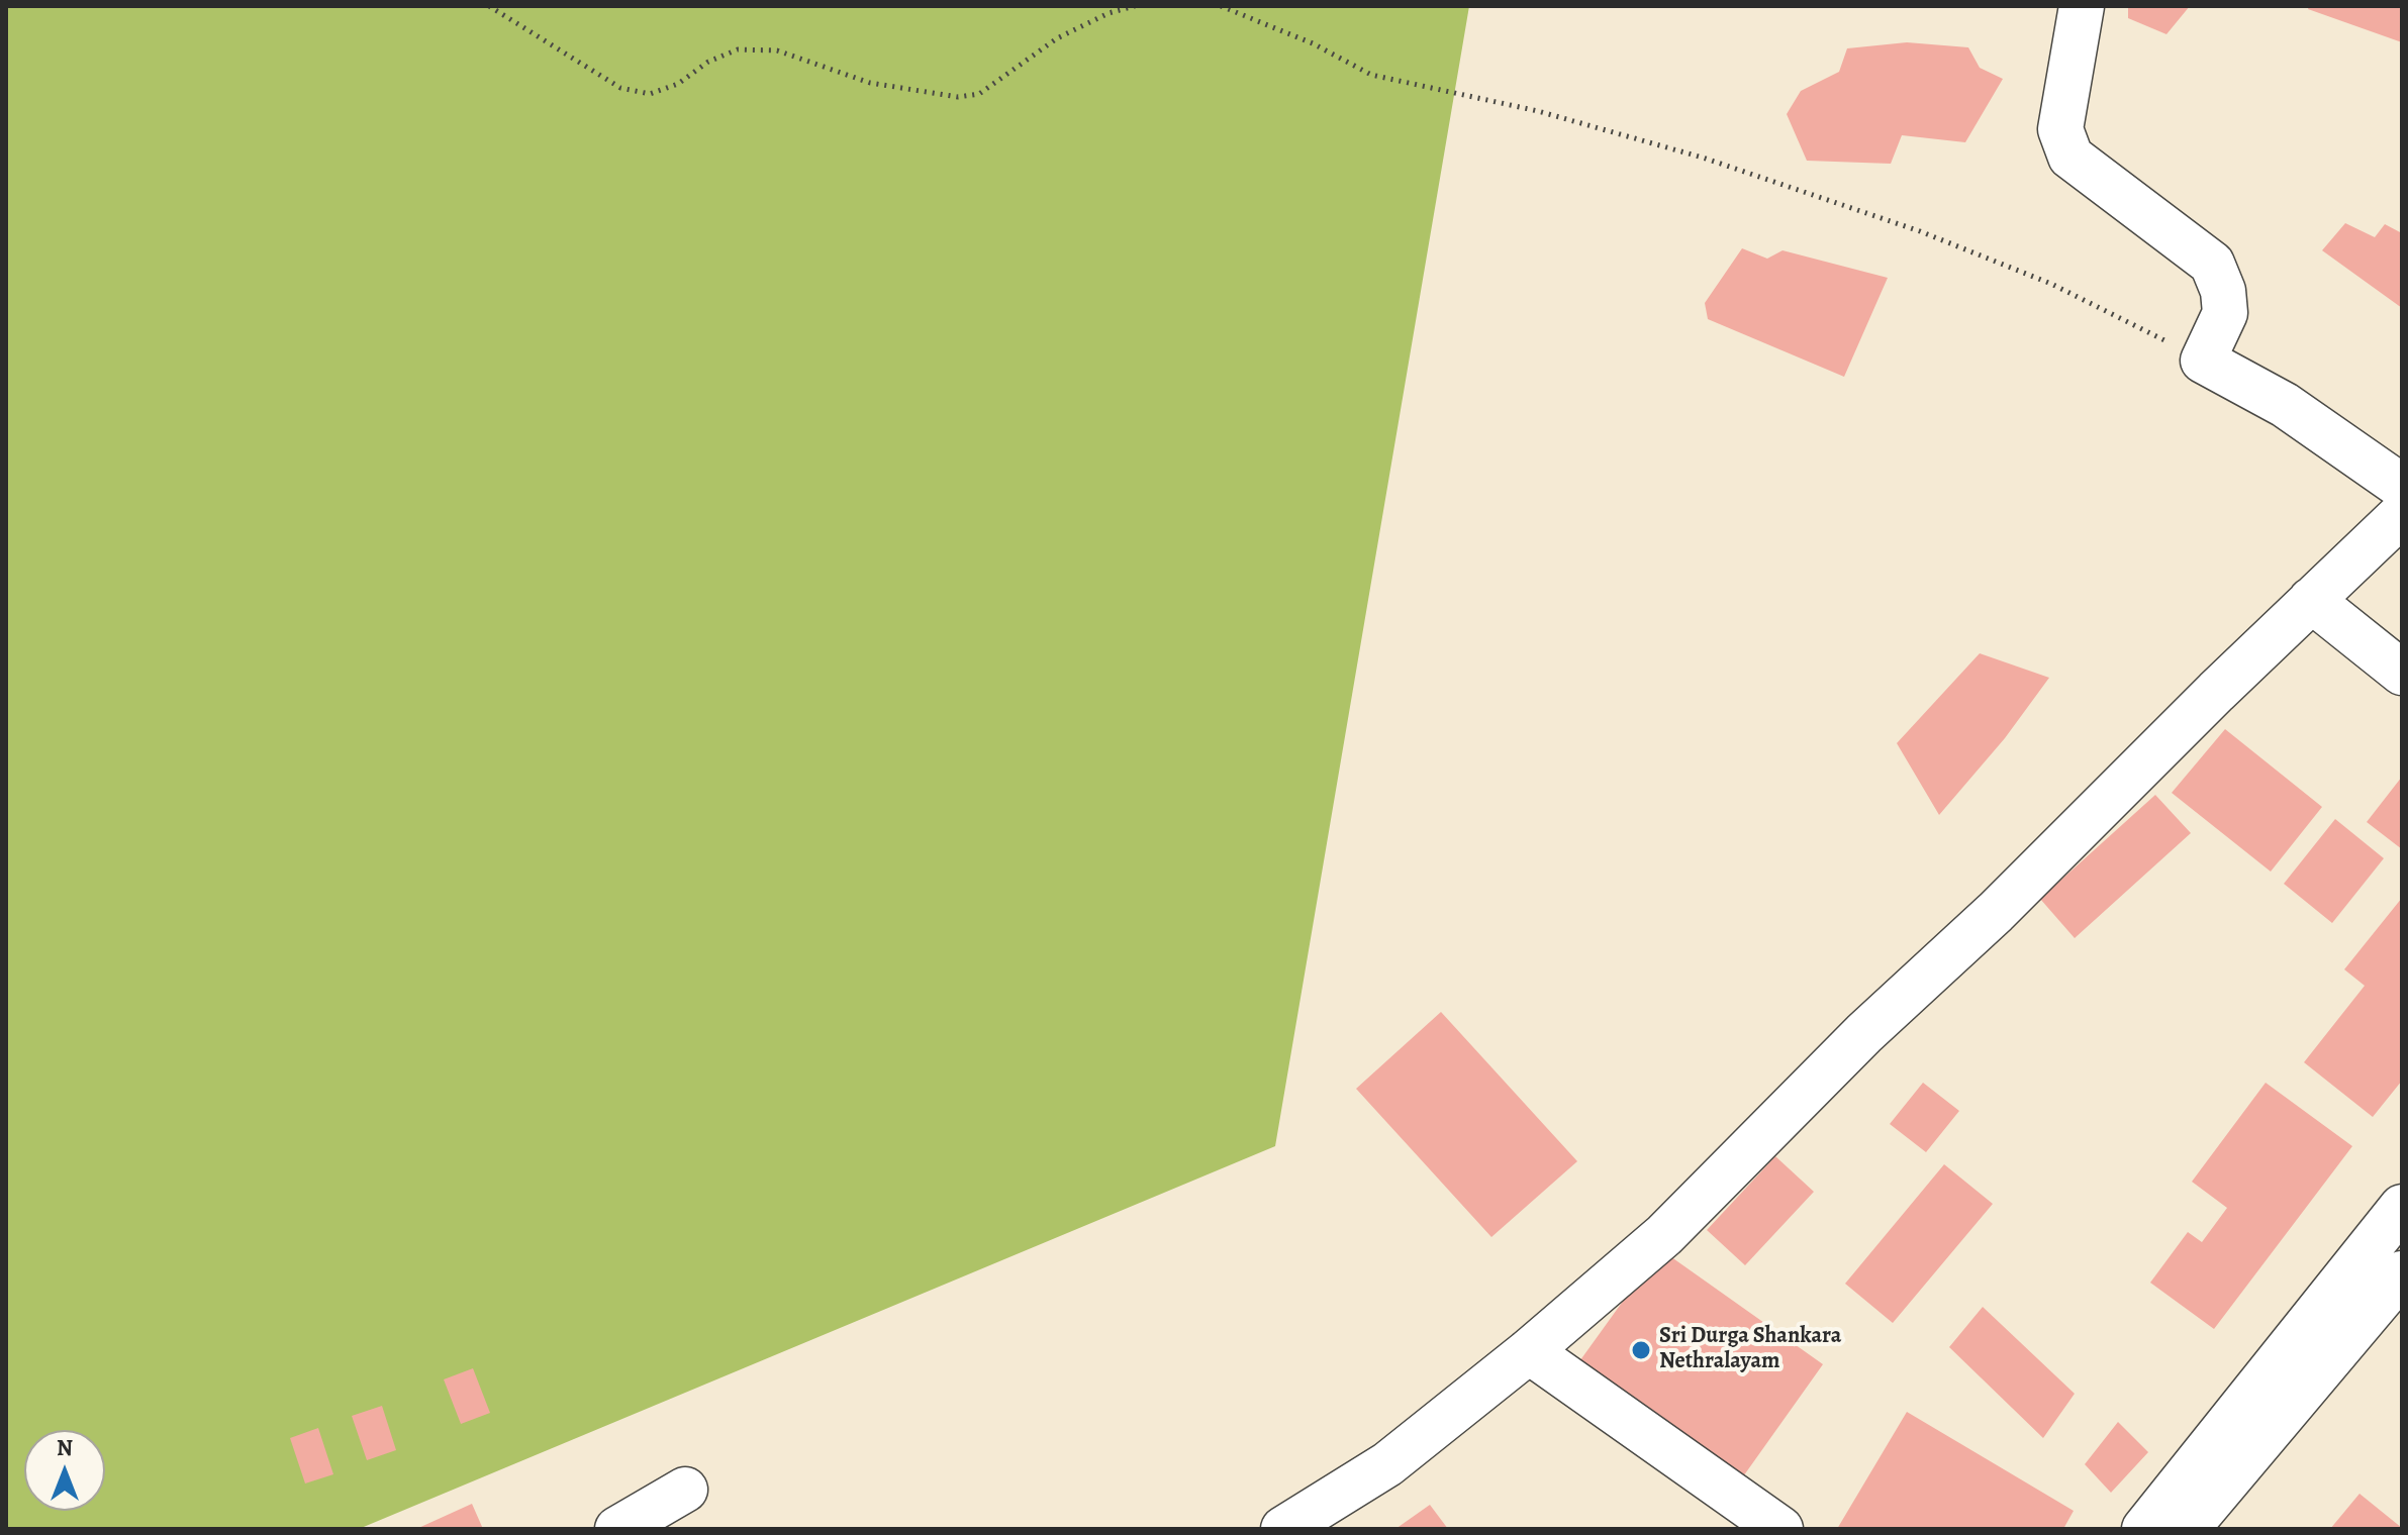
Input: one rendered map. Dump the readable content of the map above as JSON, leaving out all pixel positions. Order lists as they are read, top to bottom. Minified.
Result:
{"places":["Sri Durga Shankara Nethralayam"],"north":"top"}
